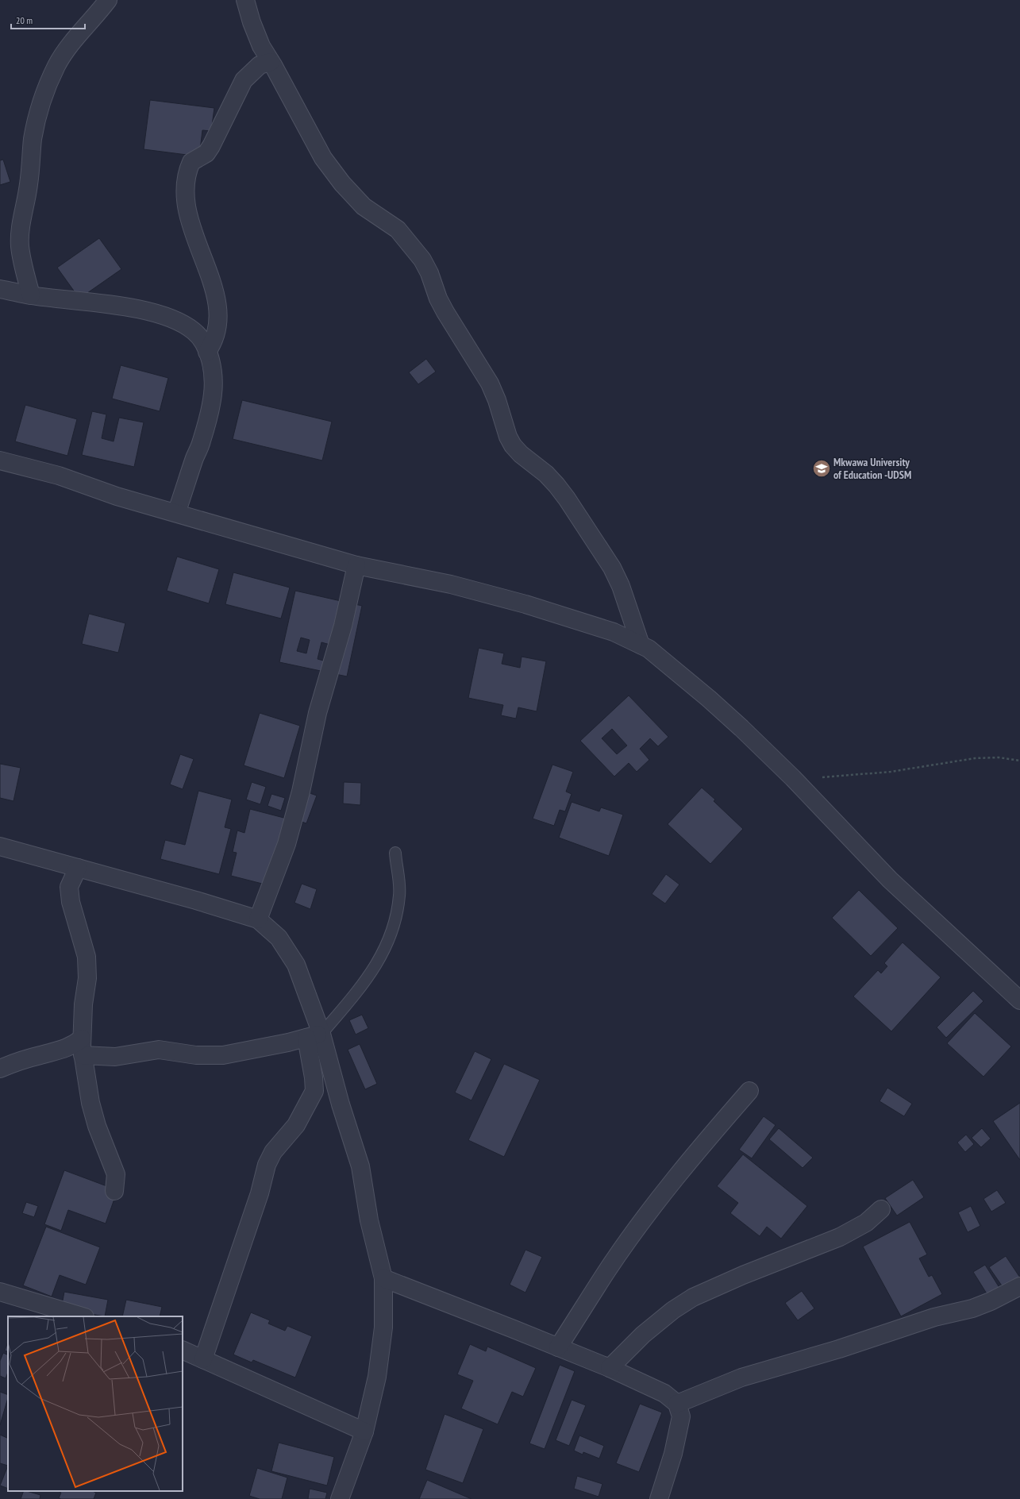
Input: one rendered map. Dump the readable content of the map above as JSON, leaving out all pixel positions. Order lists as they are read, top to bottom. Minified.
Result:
{"places":{"school or university":["Mkwawa University of Education -UDSM"]},"scale_bar":"20 m"}
